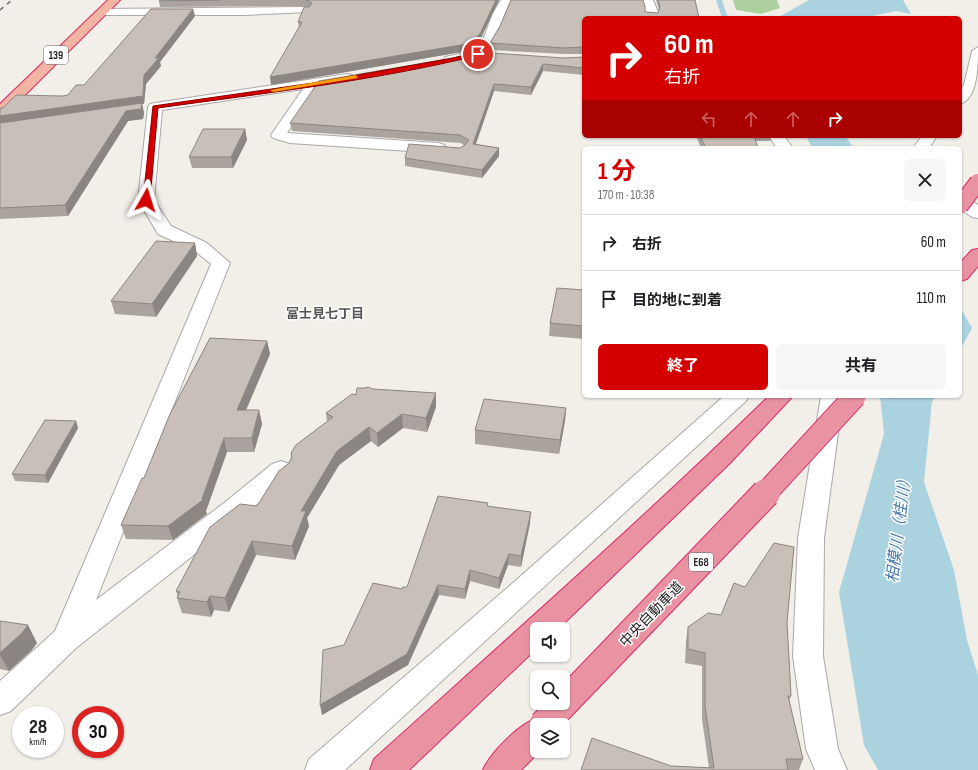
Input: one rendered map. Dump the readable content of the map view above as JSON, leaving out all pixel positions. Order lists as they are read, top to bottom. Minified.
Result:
{"streets":{"highway":["139","E68","中央自動車道"]},"districts":["富士見七丁目"],"water":["相模川（桂川）"],"page":{"turn":["60 m","右折"],"heading":["1 分","170 m · 10:38"],"list":[{"name":"右折","value":"60 m"},{"name":"目的地に到着","value":"110 m"}],"buttons":["終了","共有"],"speed":"28 km/h","limit":"30"}}
